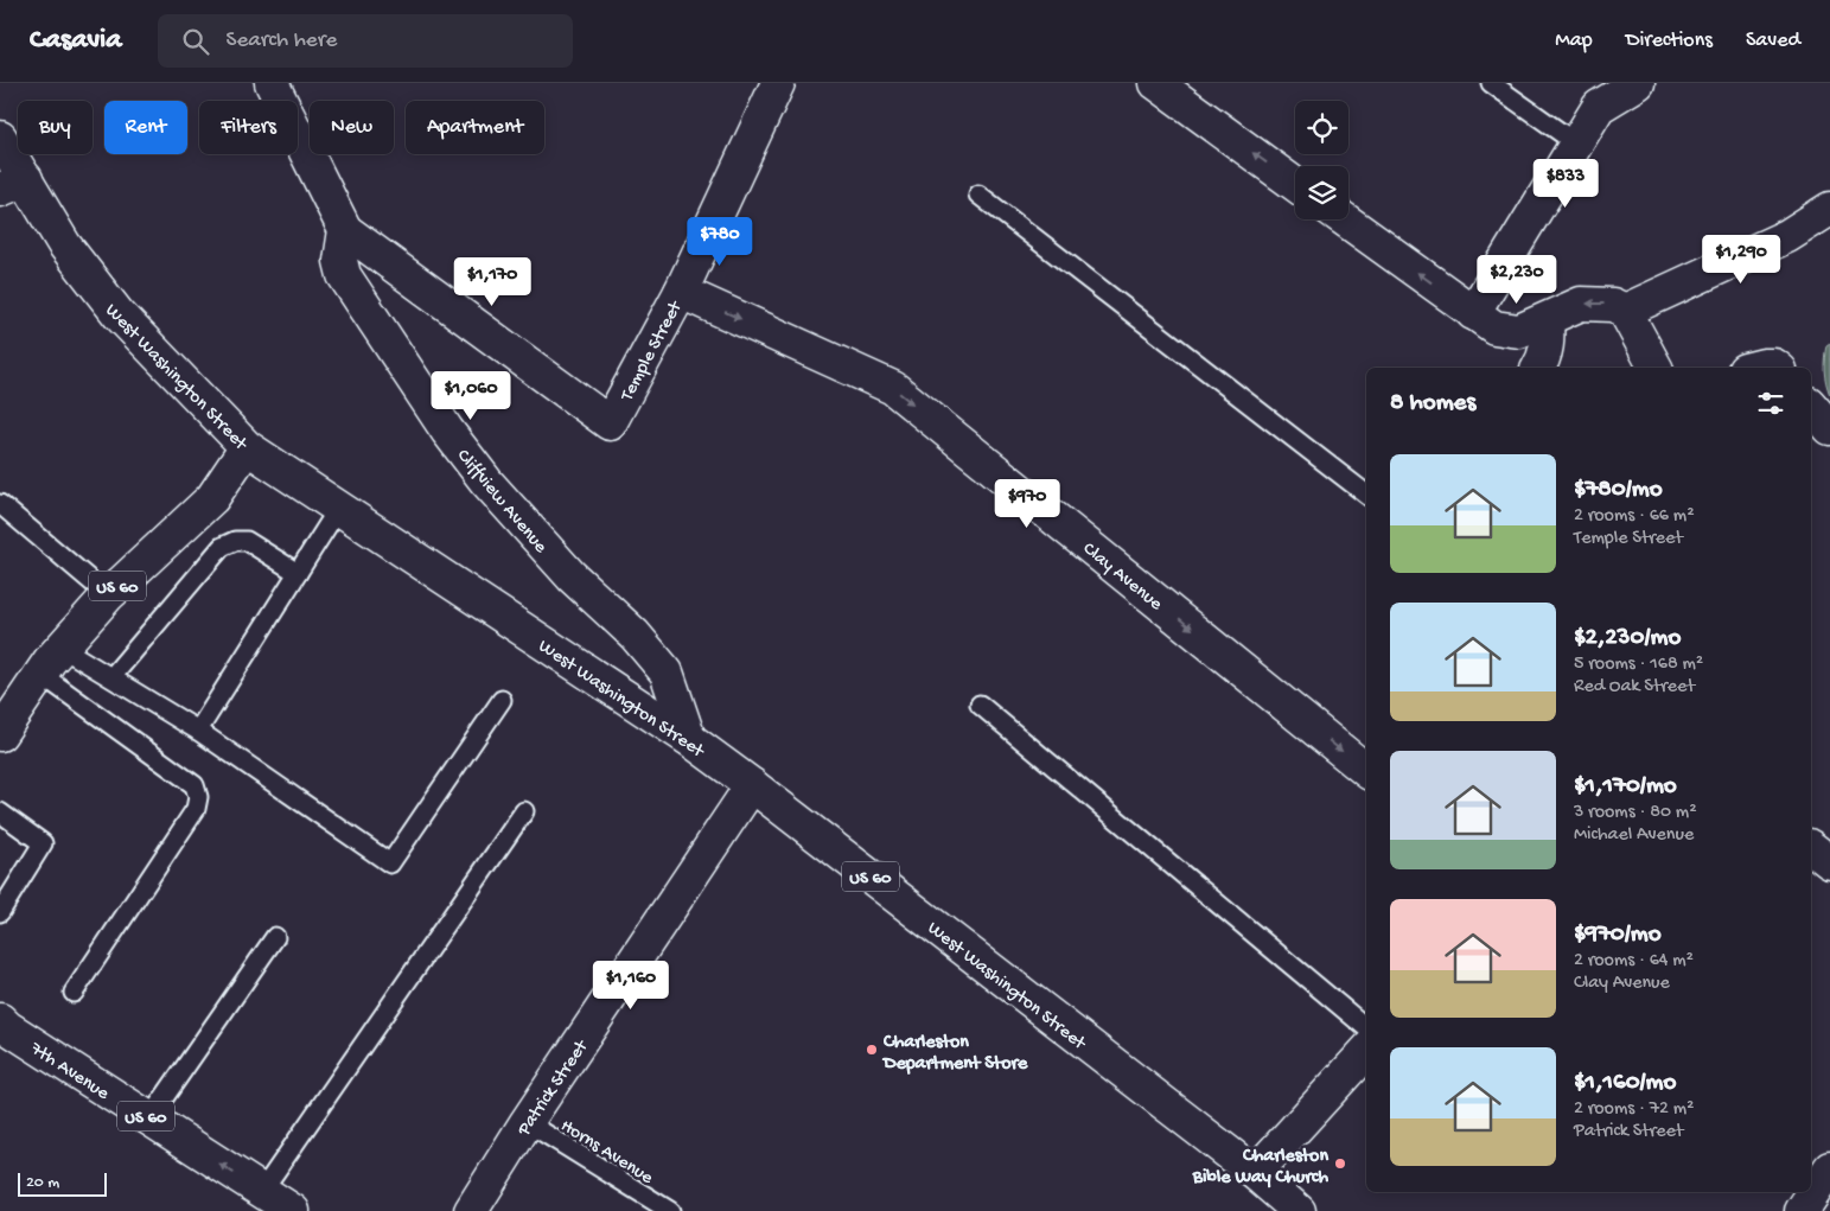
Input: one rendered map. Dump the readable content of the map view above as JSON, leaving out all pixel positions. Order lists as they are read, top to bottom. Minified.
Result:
{"streets":{"street":["Temple Street","West Washington Street","Cliffview Avenue","Clay Avenue","US 60","7th Avenue","Patrick Street"],"lane":["Horns Avenue"]},"crossings":[["Temple Street","Cliffview Avenue"],["Temple Street","Clay Avenue"],["West Washington Street","Cliffview Avenue"],["West Washington Street","US 60"],["West Washington Street","Patrick Street"],["Patrick Street","Horns Avenue"]],"one_way":["Clay Avenue","7th Avenue"],"places":["Charleston Department Store","Charleston Bible Way Church"],"scale_bar":"20 m","page":{"header":"Casavia","search":"Search here","nav":["Map","Directions","Saved"],"chip":["Buy","Rent","Filters","New","Apartment"],"price":["$833","$780","$1,290","$2,230","$1,170","$1,060","$970","$1,160"],"heading":"8 homes","list":[{"name":"$780/mo","note":"2 rooms · 66 m² · Temple Street"},{"name":"$2,230/mo","note":"5 rooms · 168 m² · Red Oak Street"},{"name":"$1,170/mo","note":"3 rooms · 80 m² · Michael Avenue"},{"name":"$970/mo","note":"2 rooms · 64 m² · Clay Avenue"},{"name":"$1,160/mo","note":"2 rooms · 72 m² · Patrick Street"}],"scale":"20 m"}}
